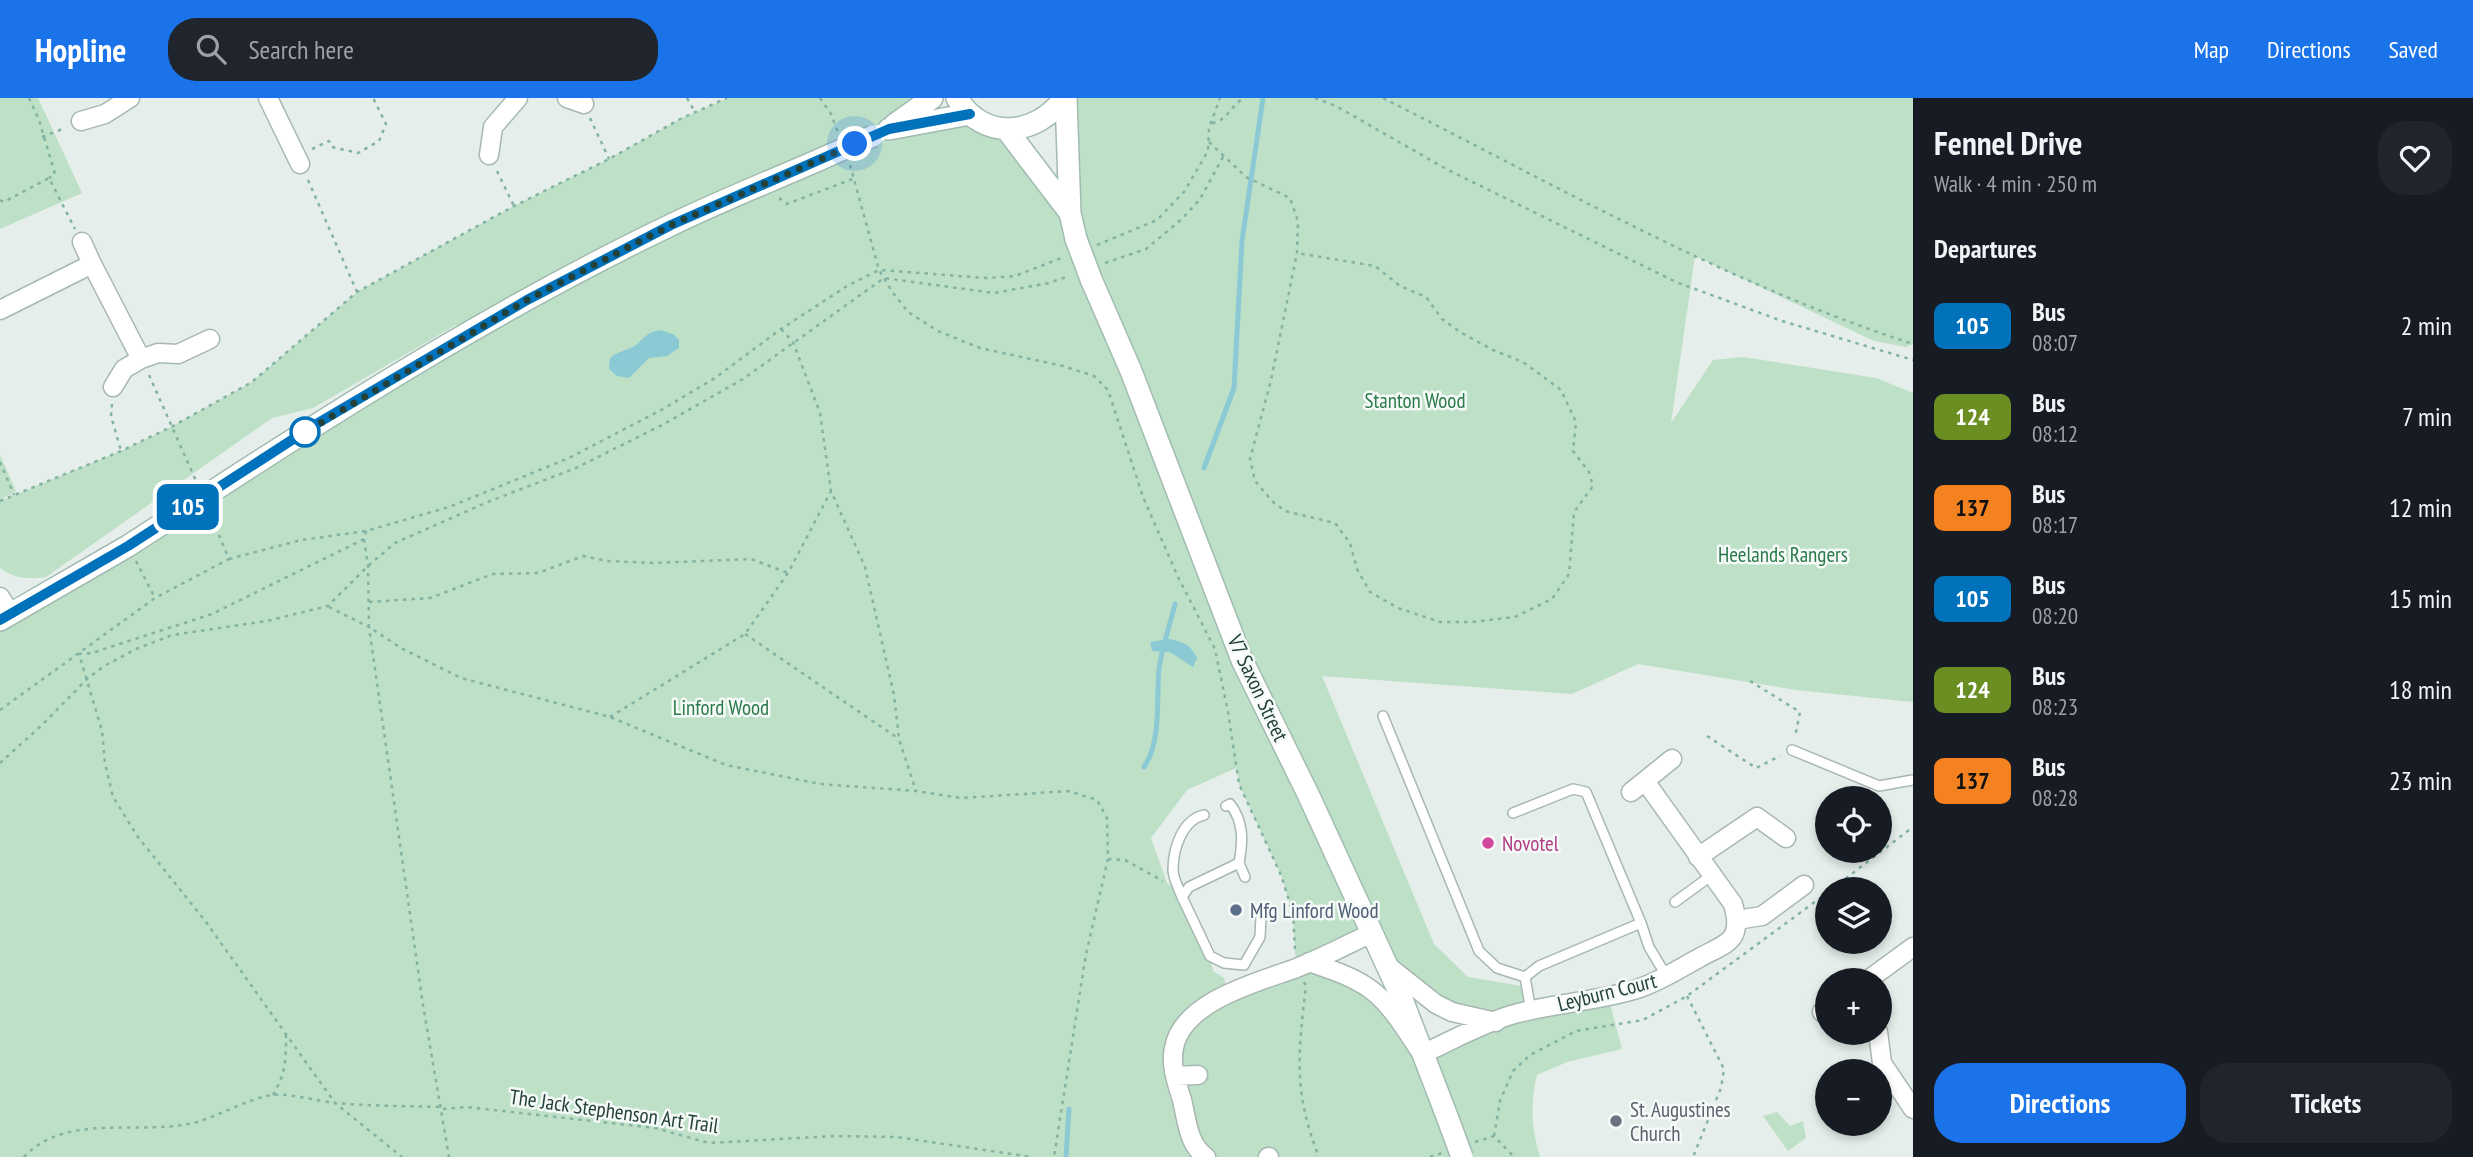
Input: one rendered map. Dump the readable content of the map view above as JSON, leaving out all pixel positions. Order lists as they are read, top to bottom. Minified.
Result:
{"streets":{"street":["V7 Saxon Street","Leyburn Court"],"path":["The Jack Stephenson Art Trail"]},"crossings":[["V7 Saxon Street","Leyburn Court"]],"parks":["Stanton Wood","Heelands Rangers","Linford Wood"],"places":["Novotel","Mfg Linford Wood","St. Augustines Church"],"lines":["bus line 105"],"page":{"header":"Hopline","search":"Search here","nav":["Map","Directions","Saved"],"on_map":"105","heading":[["Fennel Drive","Walk · 4 min · 250 m"],"Departures"],"list":[{"mark":"105","name":"Bus","note":"08:07","value":"2 min"},{"mark":"124","name":"Bus","note":"08:12","value":"7 min"},{"mark":"137","name":"Bus","note":"08:17","value":"12 min"},{"mark":"105","name":"Bus","note":"08:20","value":"15 min"},{"mark":"124","name":"Bus","note":"08:23","value":"18 min"},{"mark":"137","name":"Bus","note":"08:28","value":"23 min"}],"map_buttons":["+","−"],"buttons":["Directions","Tickets"]}}
